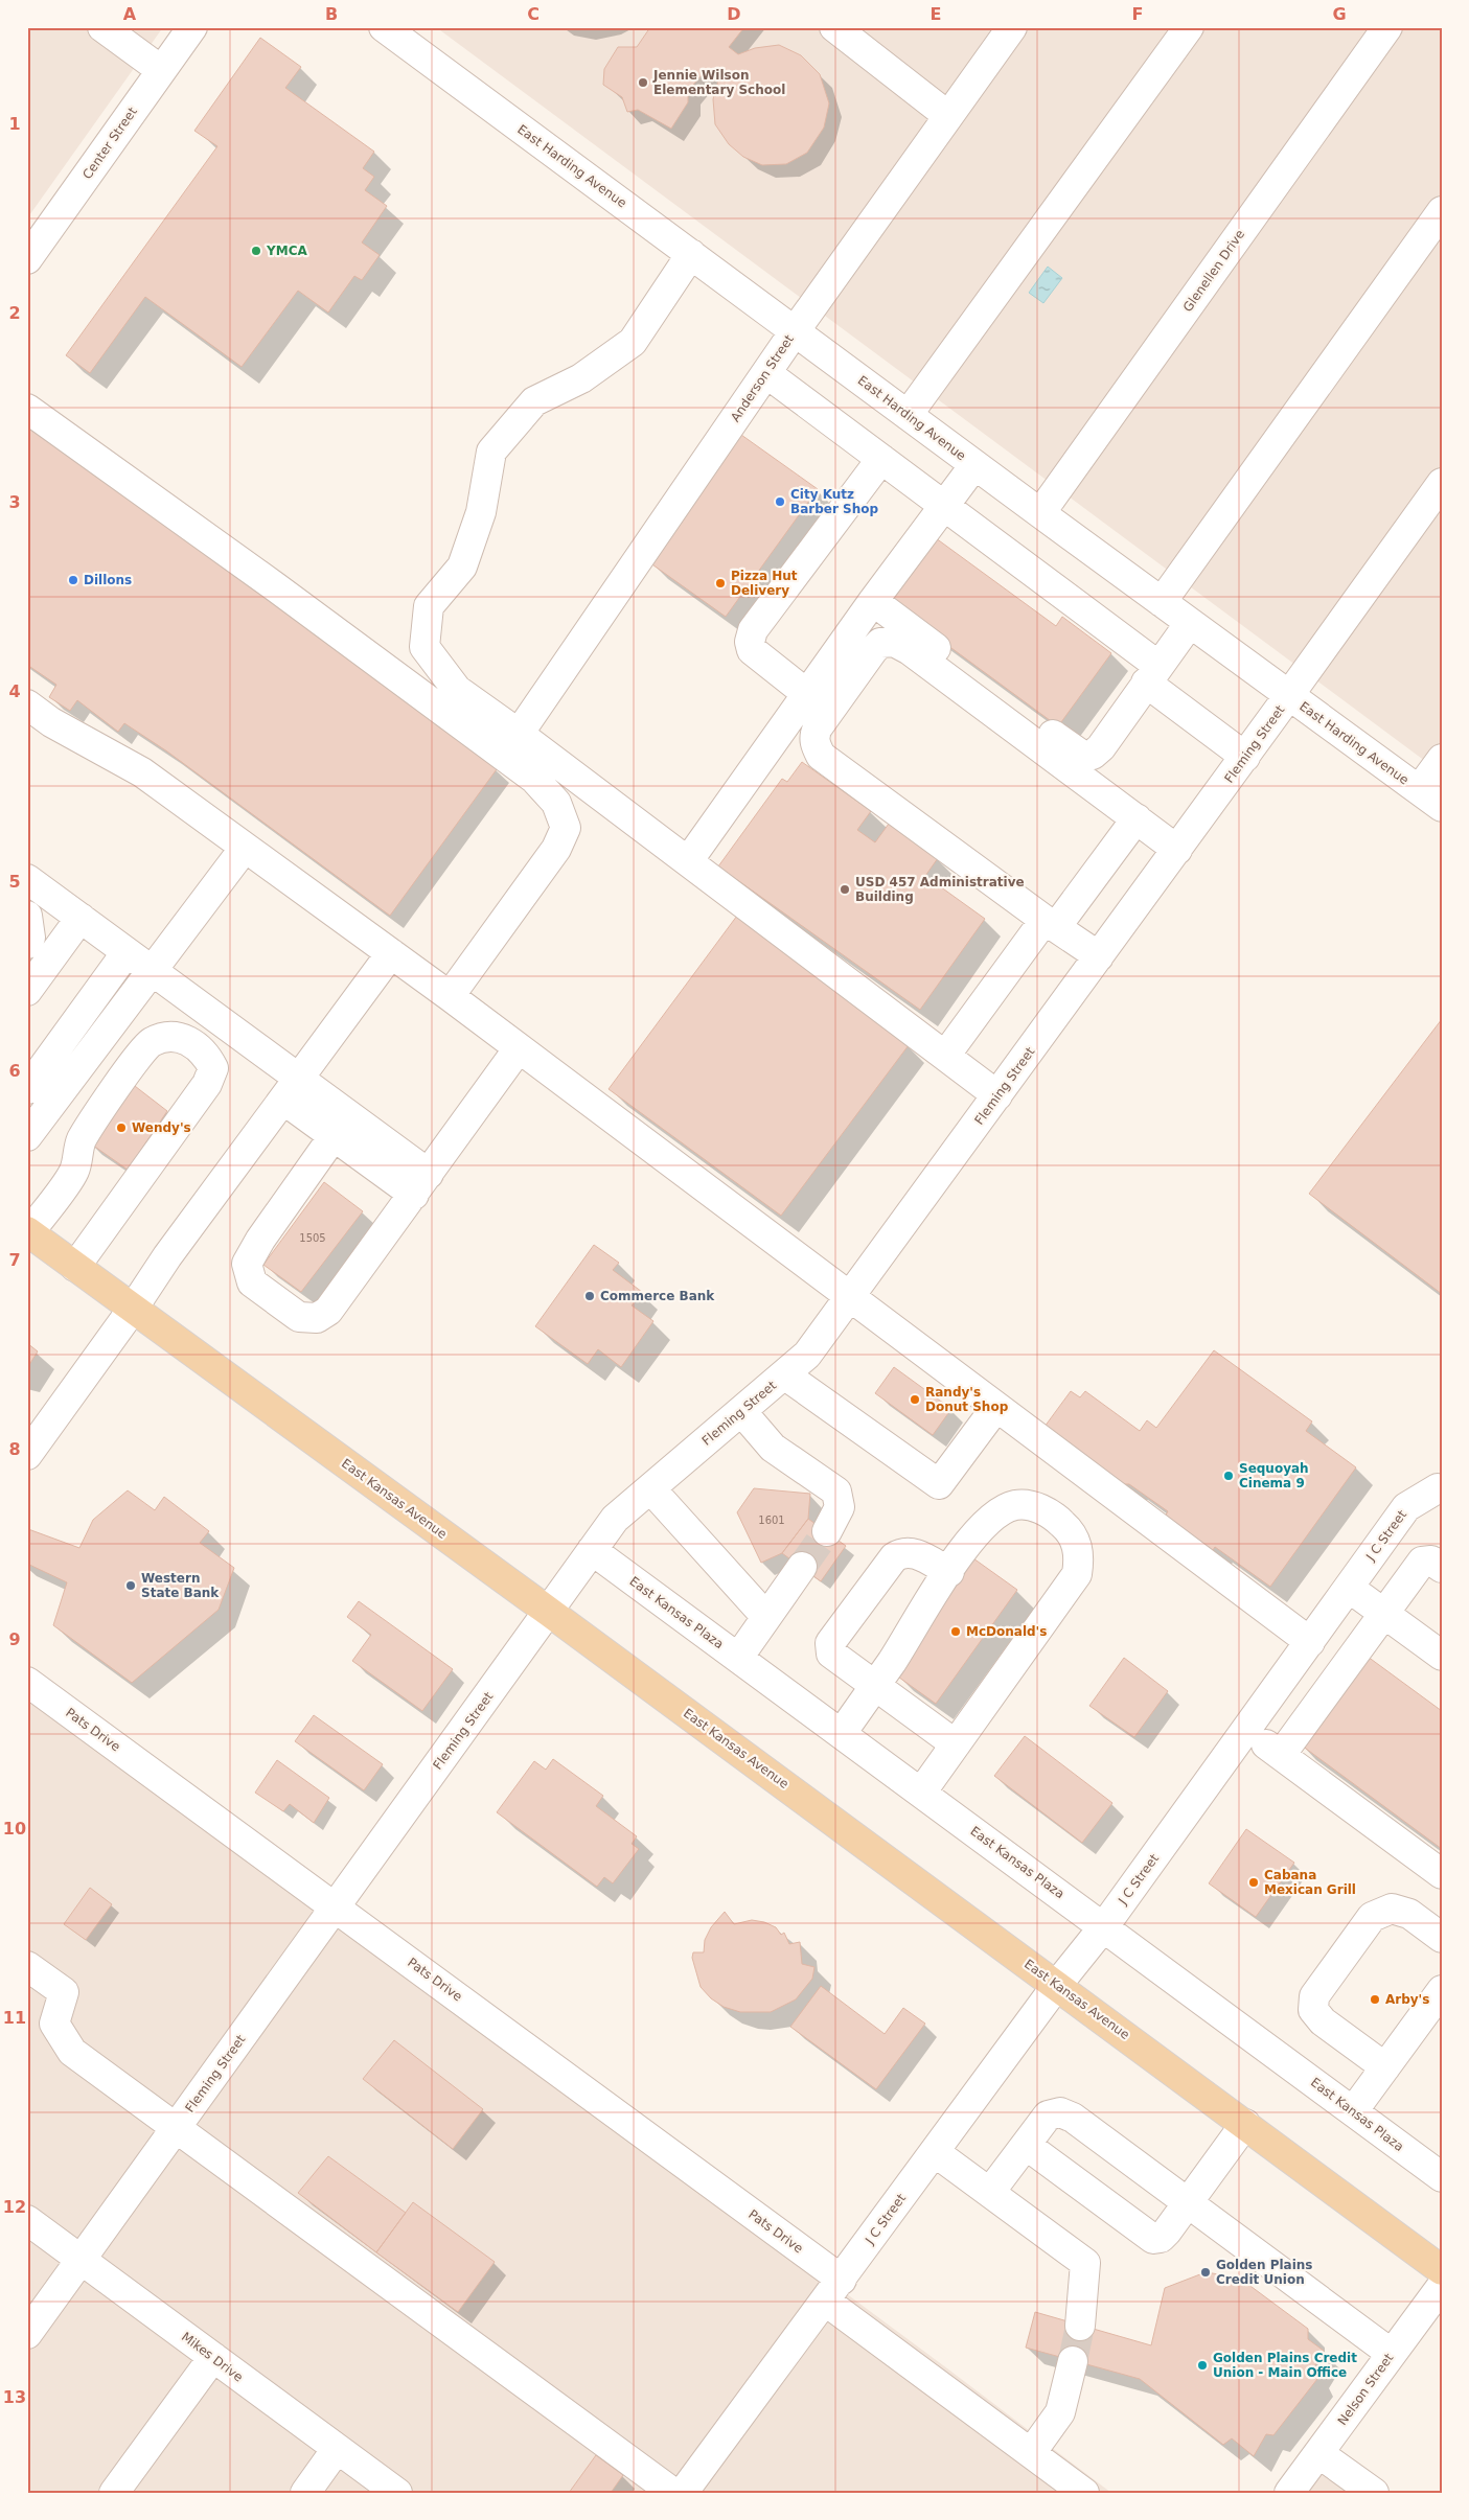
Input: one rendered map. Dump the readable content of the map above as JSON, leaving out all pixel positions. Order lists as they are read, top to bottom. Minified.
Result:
{"streets":{"main road":["East Kansas Avenue"],"street":["Center Street","East Harding Avenue","Glenellen Drive","Anderson Street","Fleming Street","J C Street","East Kansas Plaza","Pats Drive","Mikes Drive","Nelson Street"]},"crossings":[["East Harding Avenue","Glenellen Drive"],["East Harding Avenue","Anderson Street"],["East Harding Avenue","Fleming Street"],["Fleming Street","East Kansas Avenue"],["Fleming Street","East Kansas Plaza"],["Fleming Street","Pats Drive"],["Fleming Street","Mikes Drive"],["East Kansas Avenue","J C Street"],["J C Street","East Kansas Plaza"],["J C Street","Pats Drive"]],"places":["Jennie Wilson Elementary School","YMCA","City Kutz Barber Shop","Dillons","Pizza Hut Delivery","USD 457 Administrative Building","Wendy's","Commerce Bank","Randy's Donut Shop","Sequoyah Cinema 9","Western State Bank","McDonald's","Cabana Mexican Grill","Arby's","Golden Plains Credit Union","Golden Plains Credit Union - Main Office"],"house_numbers":["1505","1601"],"grid":{"columns":["A","B","C","D","E","F","G"],"rows":["1","2","3","4","5","6","7","8","9","10","11","12","13"]}}
